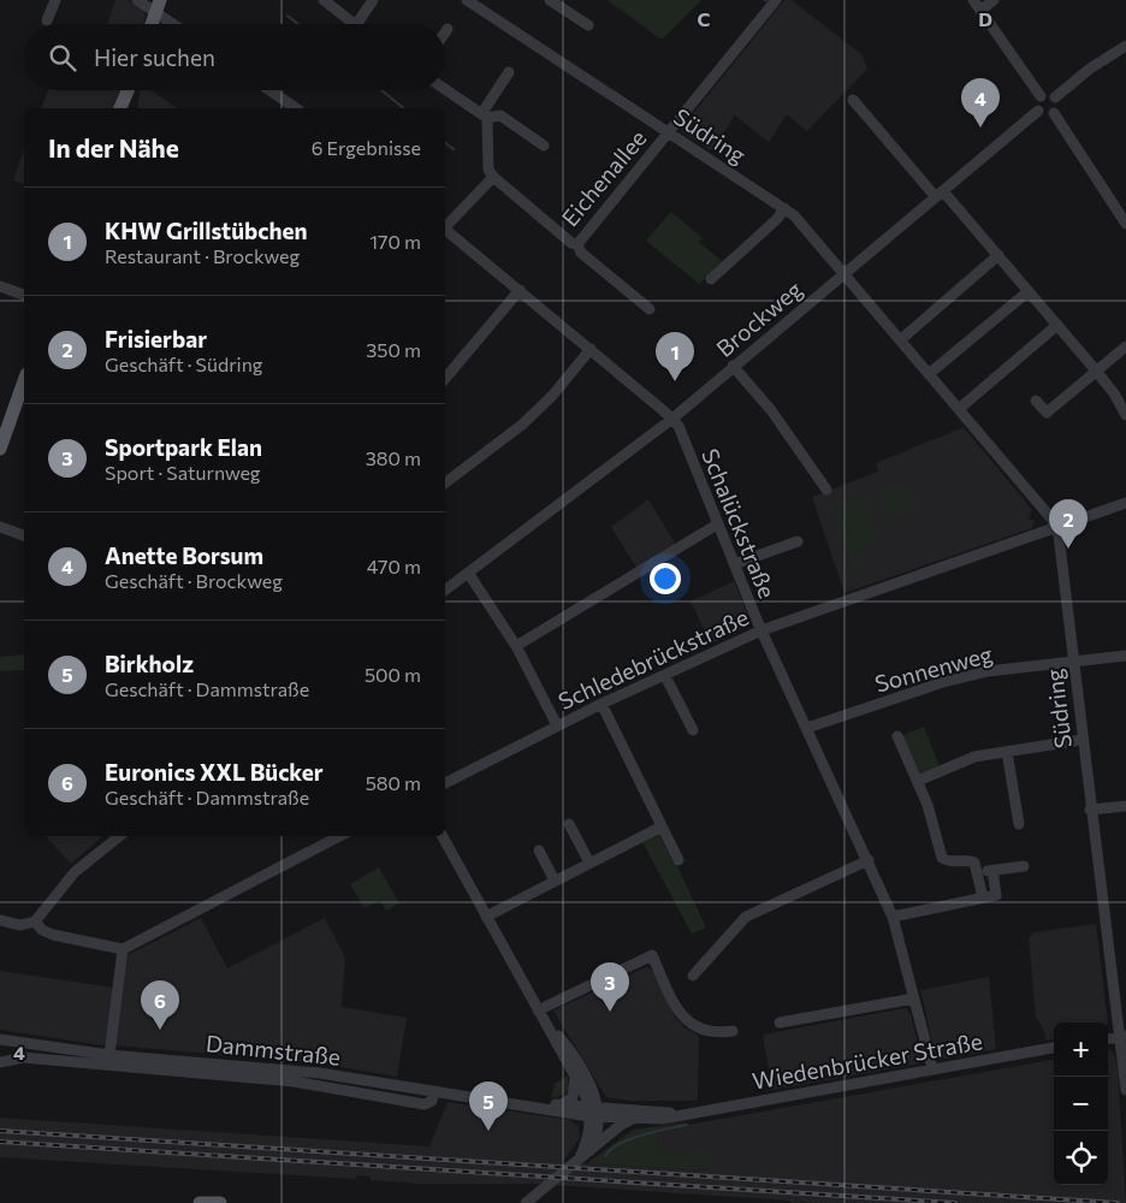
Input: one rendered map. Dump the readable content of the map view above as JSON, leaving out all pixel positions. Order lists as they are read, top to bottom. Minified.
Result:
{"streets":{"street":["Südring","Eichenallee","Brockweg","Schalückstraße","Schledebrückstraße","Sonnenweg","Dammstraße","Wiedenbrücker Straße"]},"crossings":[["Südring","Eichenallee"],["Südring","Brockweg"],["Südring","Schledebrückstraße"],["Südring","Sonnenweg"],["Brockweg","Schalückstraße"],["Schalückstraße","Schledebrückstraße"],["Schalückstraße","Sonnenweg"],["Schalückstraße","Wiedenbrücker Straße"],["Dammstraße","Wiedenbrücker Straße"]],"page":{"search":"Hier suchen","pins":["4","1","2","3","6","5"],"heading":["In der Nähe","6 Ergebnisse"],"list":[{"mark":"1","name":"KHW Grillstübchen","note":"Restaurant · Brockweg","value":"170 m"},{"mark":"2","name":"Frisierbar","note":"Geschäft · Südring","value":"350 m"},{"mark":"3","name":"Sportpark Elan","note":"Sport · Saturnweg","value":"380 m"},{"mark":"4","name":"Anette Borsum","note":"Geschäft · Brockweg","value":"470 m"},{"mark":"5","name":"Birkholz","note":"Geschäft · Dammstraße","value":"500 m"},{"mark":"6","name":"Euronics XXL Bücker","note":"Geschäft · Dammstraße","value":"580 m"}],"map_buttons":["+","−"]},"grid":{"columns":["C","D"],"rows":["4"]}}
